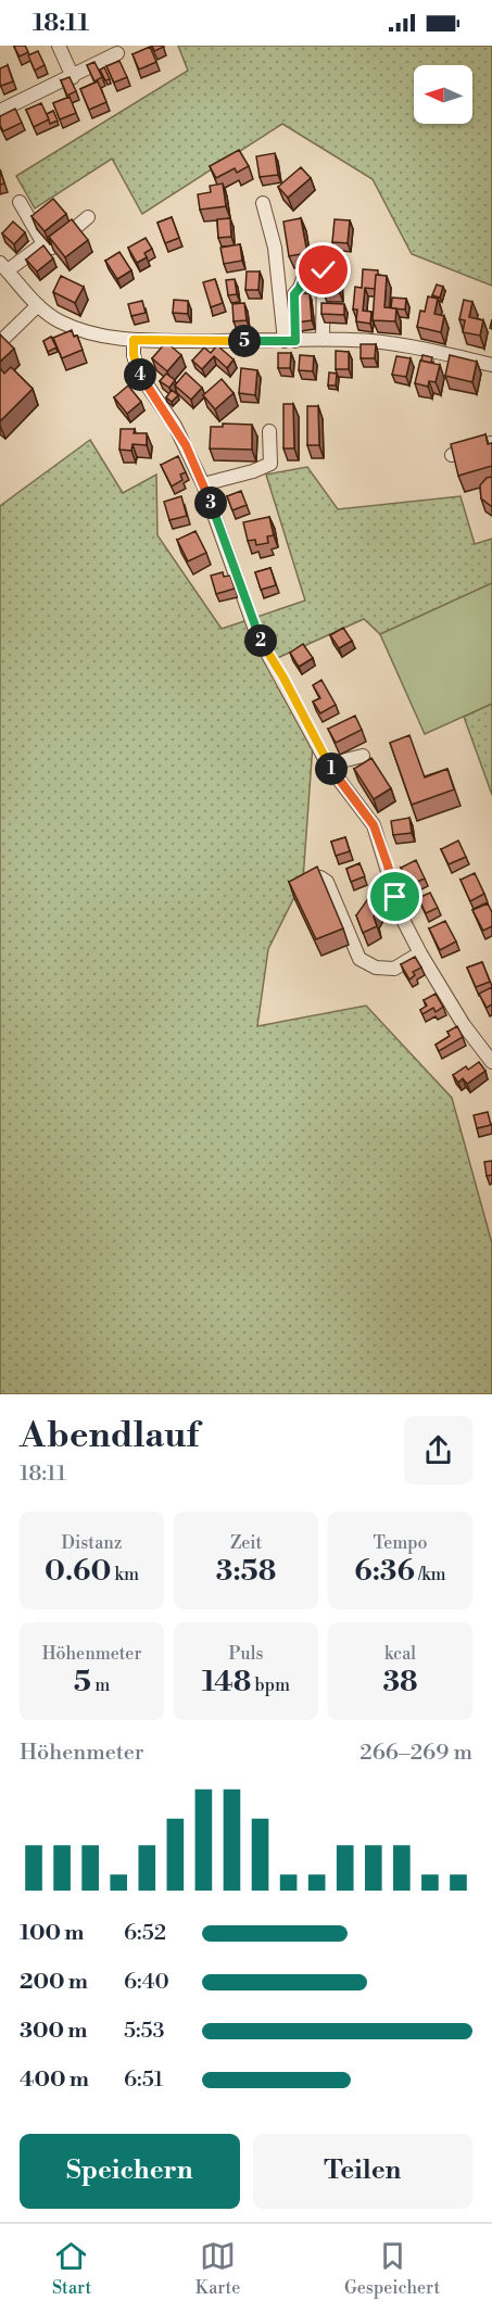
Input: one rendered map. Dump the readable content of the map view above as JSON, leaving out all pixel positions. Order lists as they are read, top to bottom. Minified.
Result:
{"north":"left","page":{"status":"18:11","pins":["5","4","3","2","1"],"heading":["Abendlauf","18:11"],"stats":[["Distanz","0.60 km"],["Zeit","3:58"],["Tempo","6:36 /km"],["Höhenmeter","5 m"],["Puls","148 bpm"],["kcal","38"]],"chart":["Höhenmeter","266–269 m"],"list":[{"name":"100 m","note":"6:52"},{"name":"200 m","note":"6:40"},{"name":"300 m","note":"5:53"},{"name":"400 m","note":"6:51"}],"buttons":["Speichern","Teilen"],"tabs":["Start","Karte","Gespeichert"]}}
